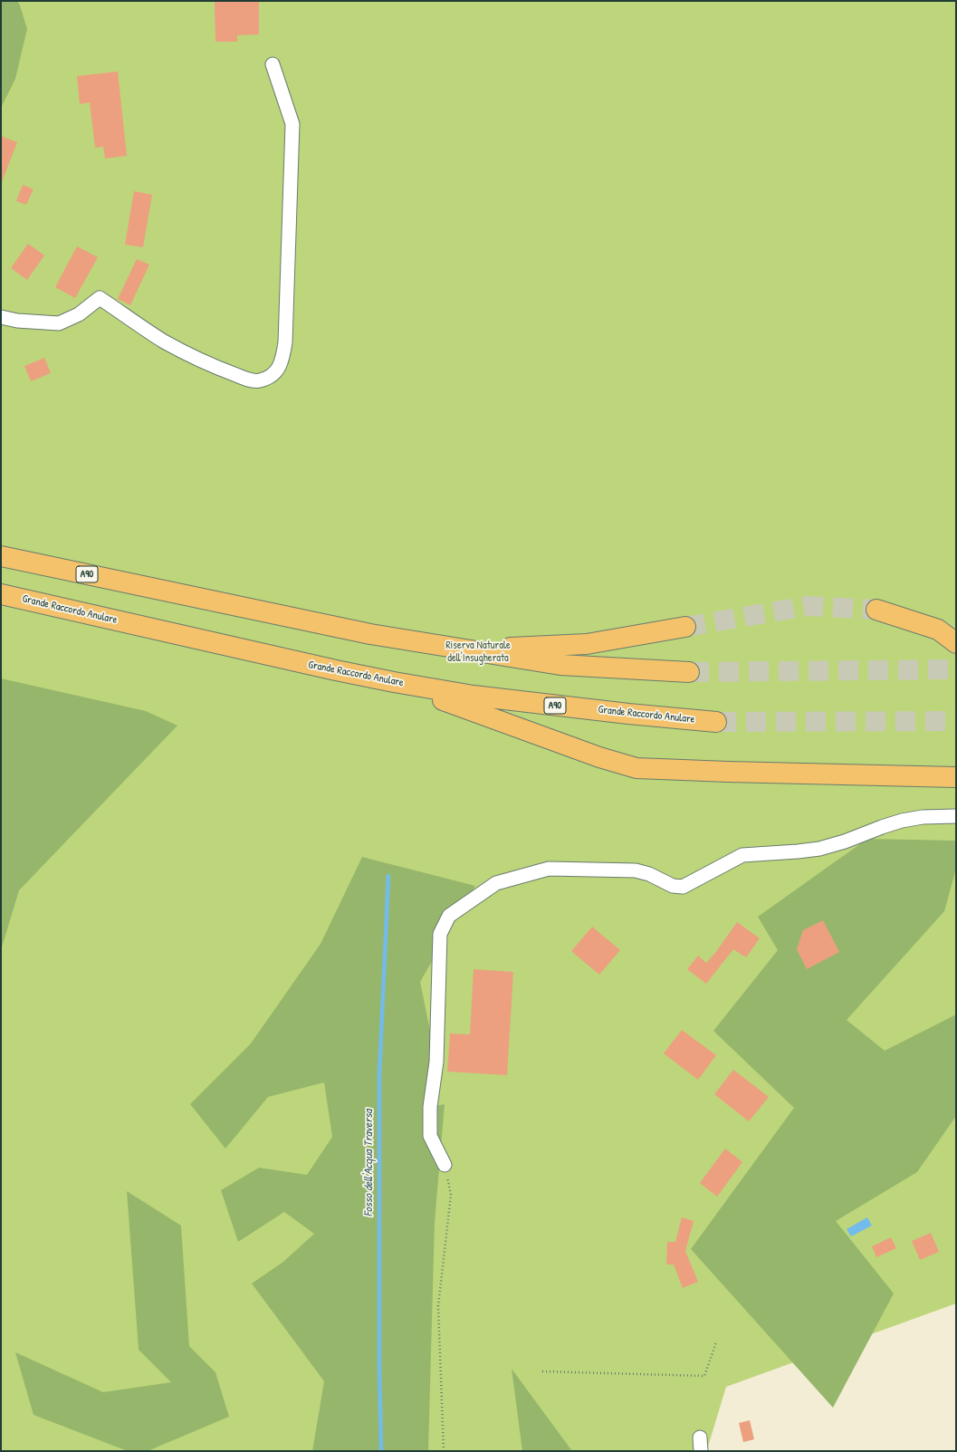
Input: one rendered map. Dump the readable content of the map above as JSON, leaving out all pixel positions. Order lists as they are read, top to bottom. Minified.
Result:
{"streets":{"highway":["A90","Grande Raccordo Anulare"]},"water":["Fosso dell'Acqua Traversa"],"parks":["Riserva Naturale dell'Insugherata"]}
